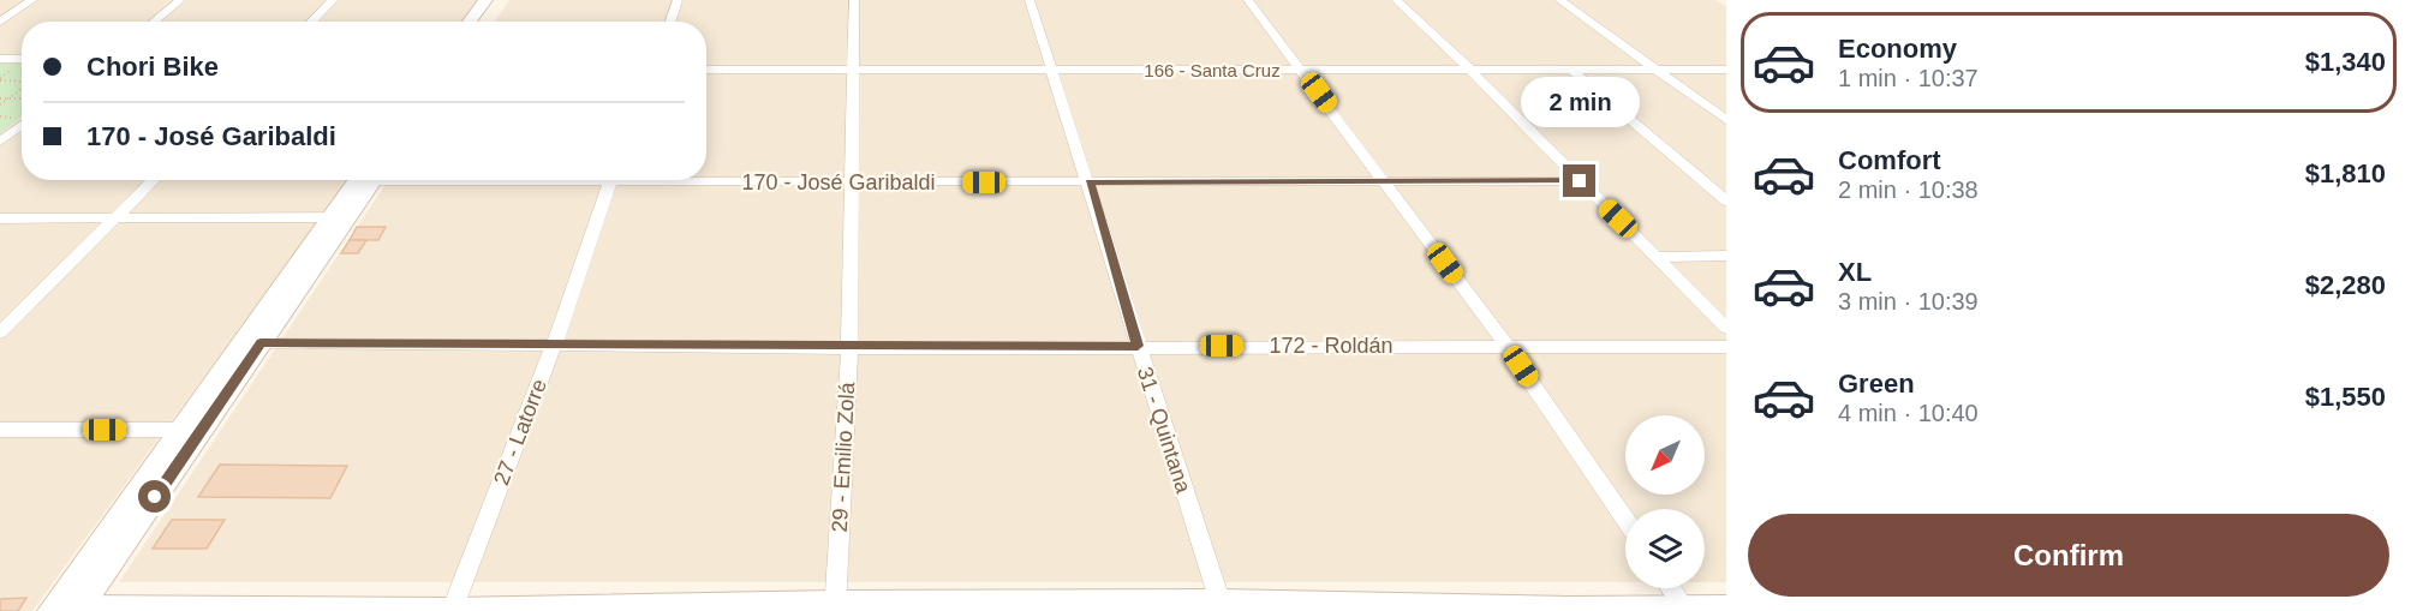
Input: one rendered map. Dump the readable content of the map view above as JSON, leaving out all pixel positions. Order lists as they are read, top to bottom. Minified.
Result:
{"streets":{"street":["166 - Santa Cruz","170 - José Garibaldi","172 - Roldán","31 - Quintana","27 - Latorre","29 - Emilio Zolá"]},"crossings":[["166 - Santa Cruz","31 - Quintana"],["166 - Santa Cruz","29 - Emilio Zolá"],["170 - José Garibaldi","31 - Quintana"],["170 - José Garibaldi","29 - Emilio Zolá"],["172 - Roldán","31 - Quintana"],["172 - Roldán","27 - Latorre"],["172 - Roldán","29 - Emilio Zolá"]],"north":"bottom left","page":{"list":[{"name":"Economy","note":"1 min · 10:37","value":"$1,340"},{"name":"Comfort","note":"2 min · 10:38","value":"$1,810"},{"name":"XL","note":"3 min · 10:39","value":"$2,280"},{"name":"Green","note":"4 min · 10:40","value":"$1,550"}],"banner":["Chori Bike","170 - José Garibaldi"],"bubble":"2 min","buttons":"Confirm"}}
